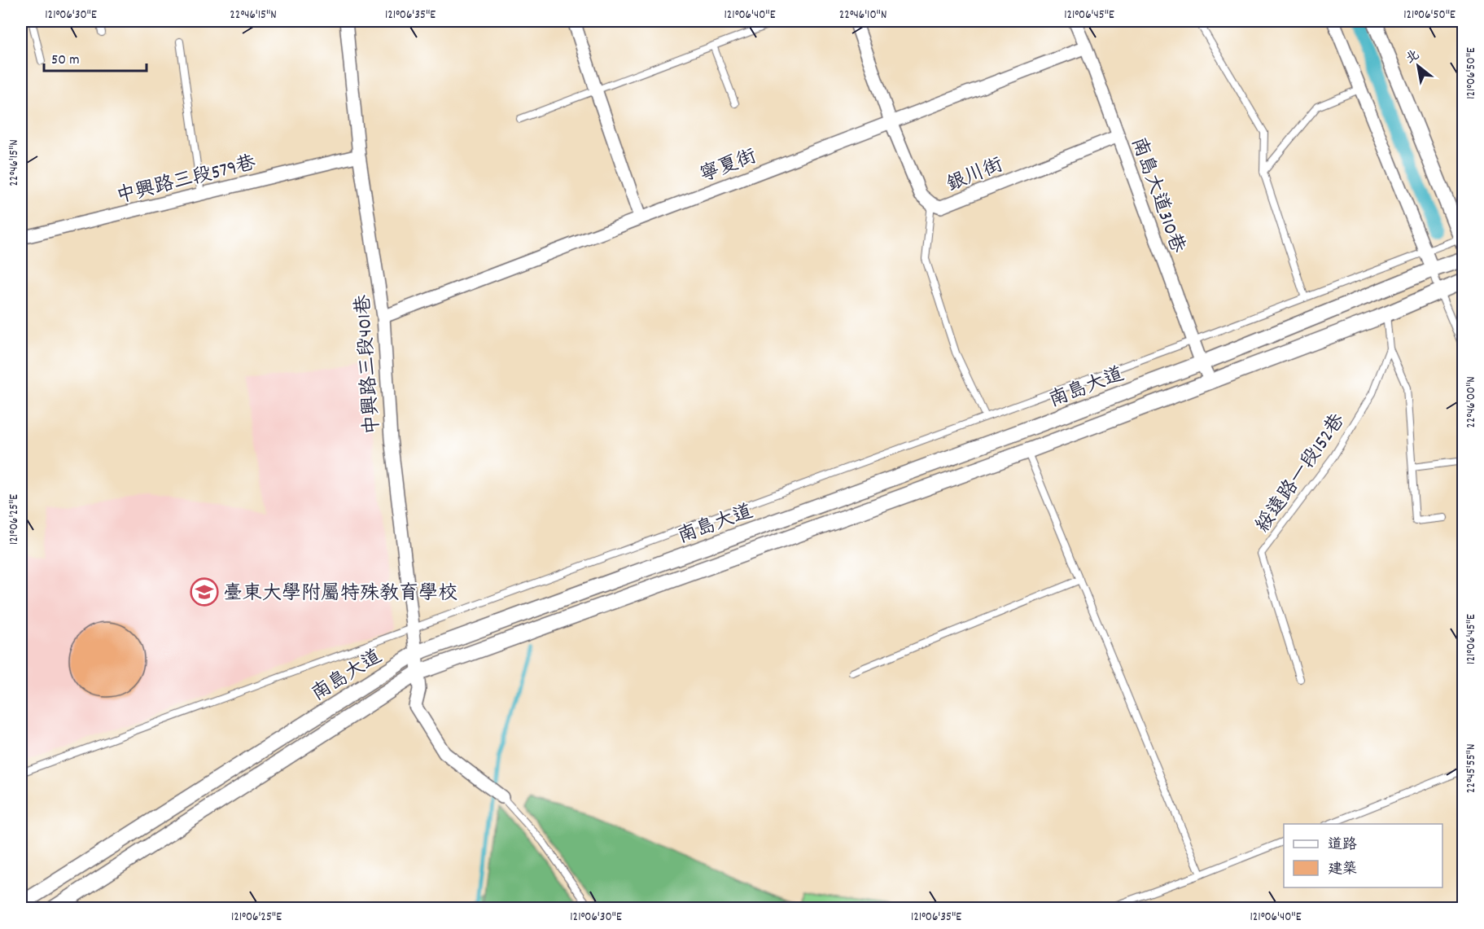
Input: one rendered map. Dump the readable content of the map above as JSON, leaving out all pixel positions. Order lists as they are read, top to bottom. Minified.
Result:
{"streets":{"street":["寧夏街","銀川街","中興路三段579巷","南島大道310巷","中興路三段401巷","南島大道"],"lane":["綏遠路一段152巷"]},"crossings":[["寧夏街","銀川街"],["寧夏街","南島大道310巷"],["寧夏街","中興路三段401巷"],["銀川街","南島大道310巷"],["中興路三段579巷","中興路三段401巷"],["南島大道310巷","南島大道"],["中興路三段401巷","南島大道"],["南島大道","綏遠路一段152巷"]],"places":{"school or university":["臺東大學附屬特殊教育學校"]},"legend":["道路","建築"],"scale_bar":"50 m","north":"top left","coordinates":["121°06'30\"E","22°46'15\"N","121°06'35\"E","121°06'40\"E","22°46'10\"N","121°06'45\"E","121°06'50\"E","22°46'00\"N","121°06'25\"E","22°45'55\"N"]}
